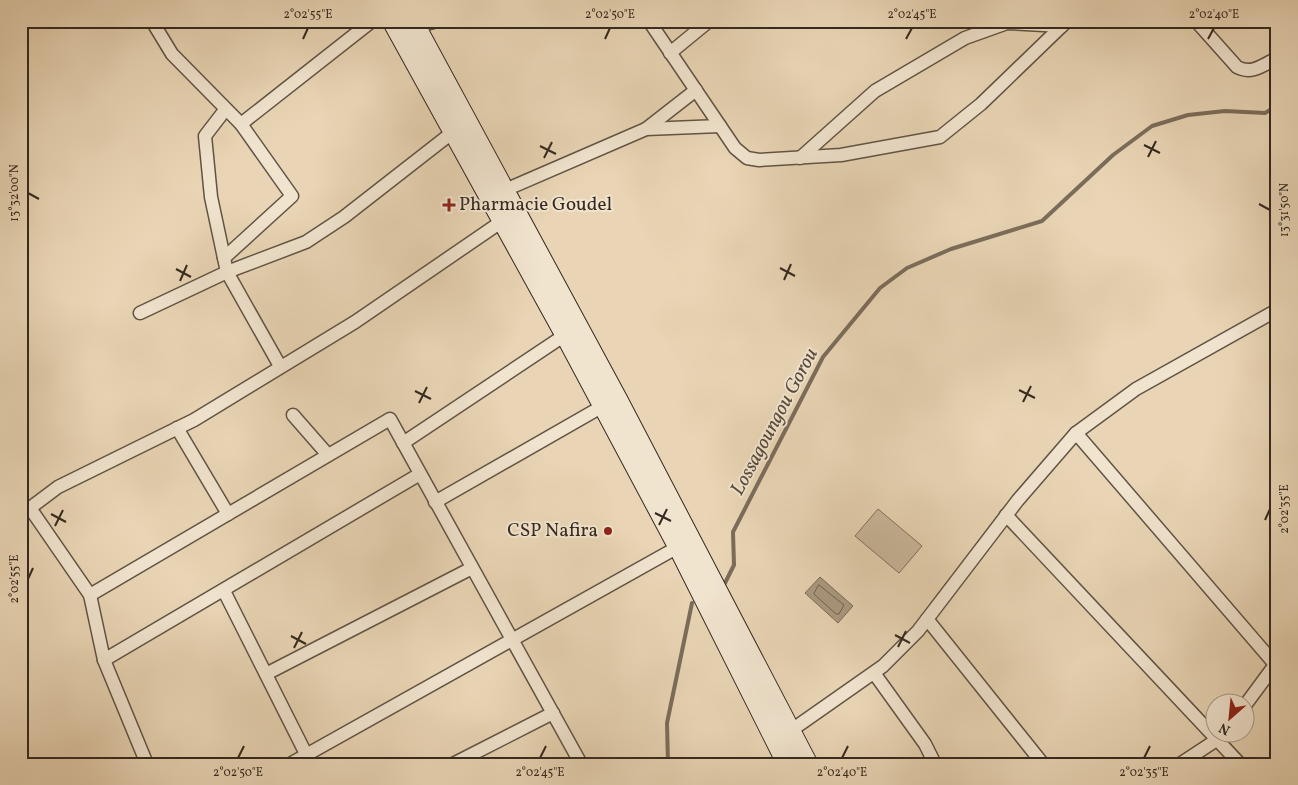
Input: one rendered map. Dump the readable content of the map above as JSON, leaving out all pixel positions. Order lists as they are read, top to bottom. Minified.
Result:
{"water":["Lossagoungou Gorou"],"places":{"health":["Pharmacie Goudel"],"other":["CSP Nafira"]},"north":"bottom left","coordinates":["2°02'55\"E","2°02'50\"E","2°02'45\"E","2°02'40\"E","13°32'00\"N","13°31'50\"N","2°02'35\"E"]}
